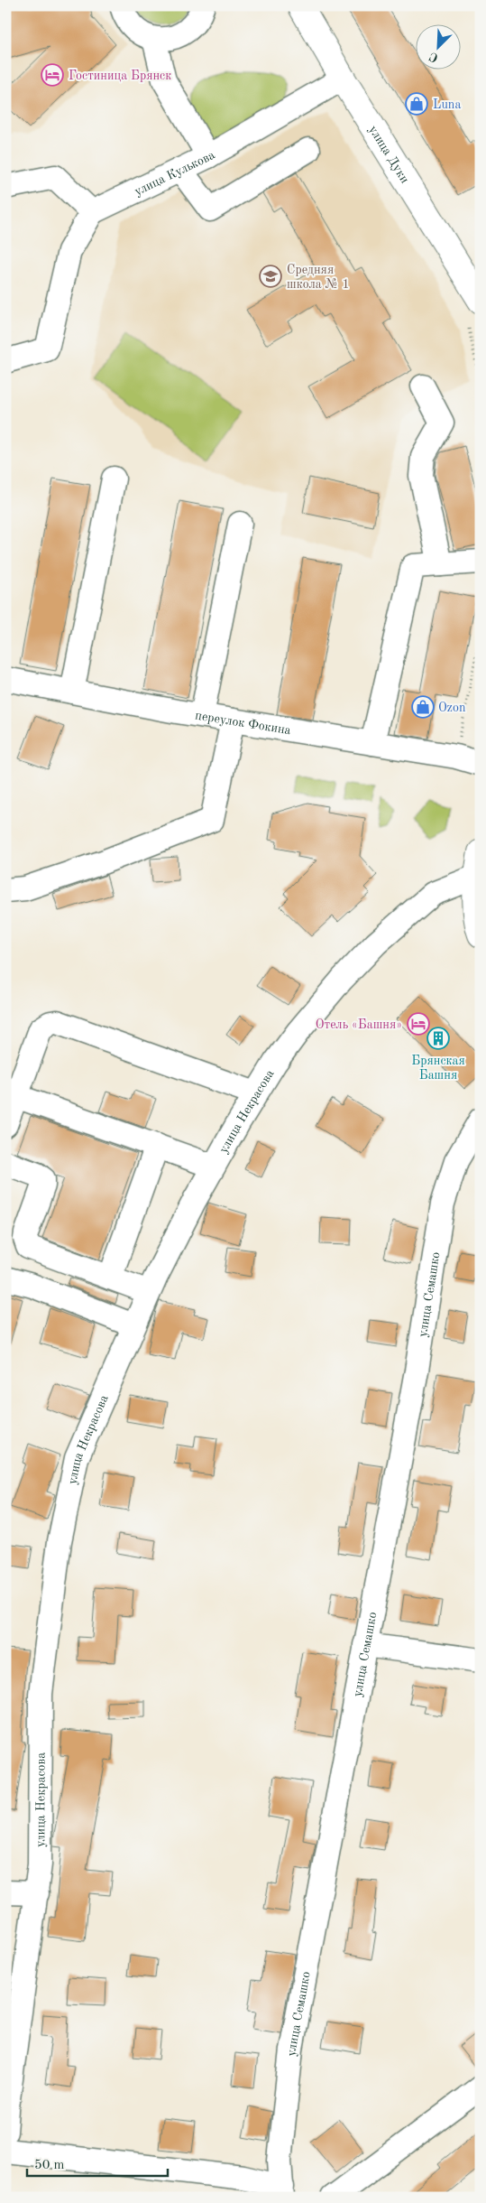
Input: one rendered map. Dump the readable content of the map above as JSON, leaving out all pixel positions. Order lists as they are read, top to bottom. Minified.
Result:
{"streets":{"main road":["улица Дуки"],"street":["улица Кулькова","переулок Фокина","улица Некрасова","улица Семашко"]},"crossings":[["улица Дуки","улица Кулькова"]],"places":{"hotel":["Гостиница Брянск","Отель «Башня»"],"shop":["Luna","Ozon"],"school or university":["Средняя школа № 1"],"building":["Брянская Башня"]},"scale_bar":"50 m","north":"bottom left"}
